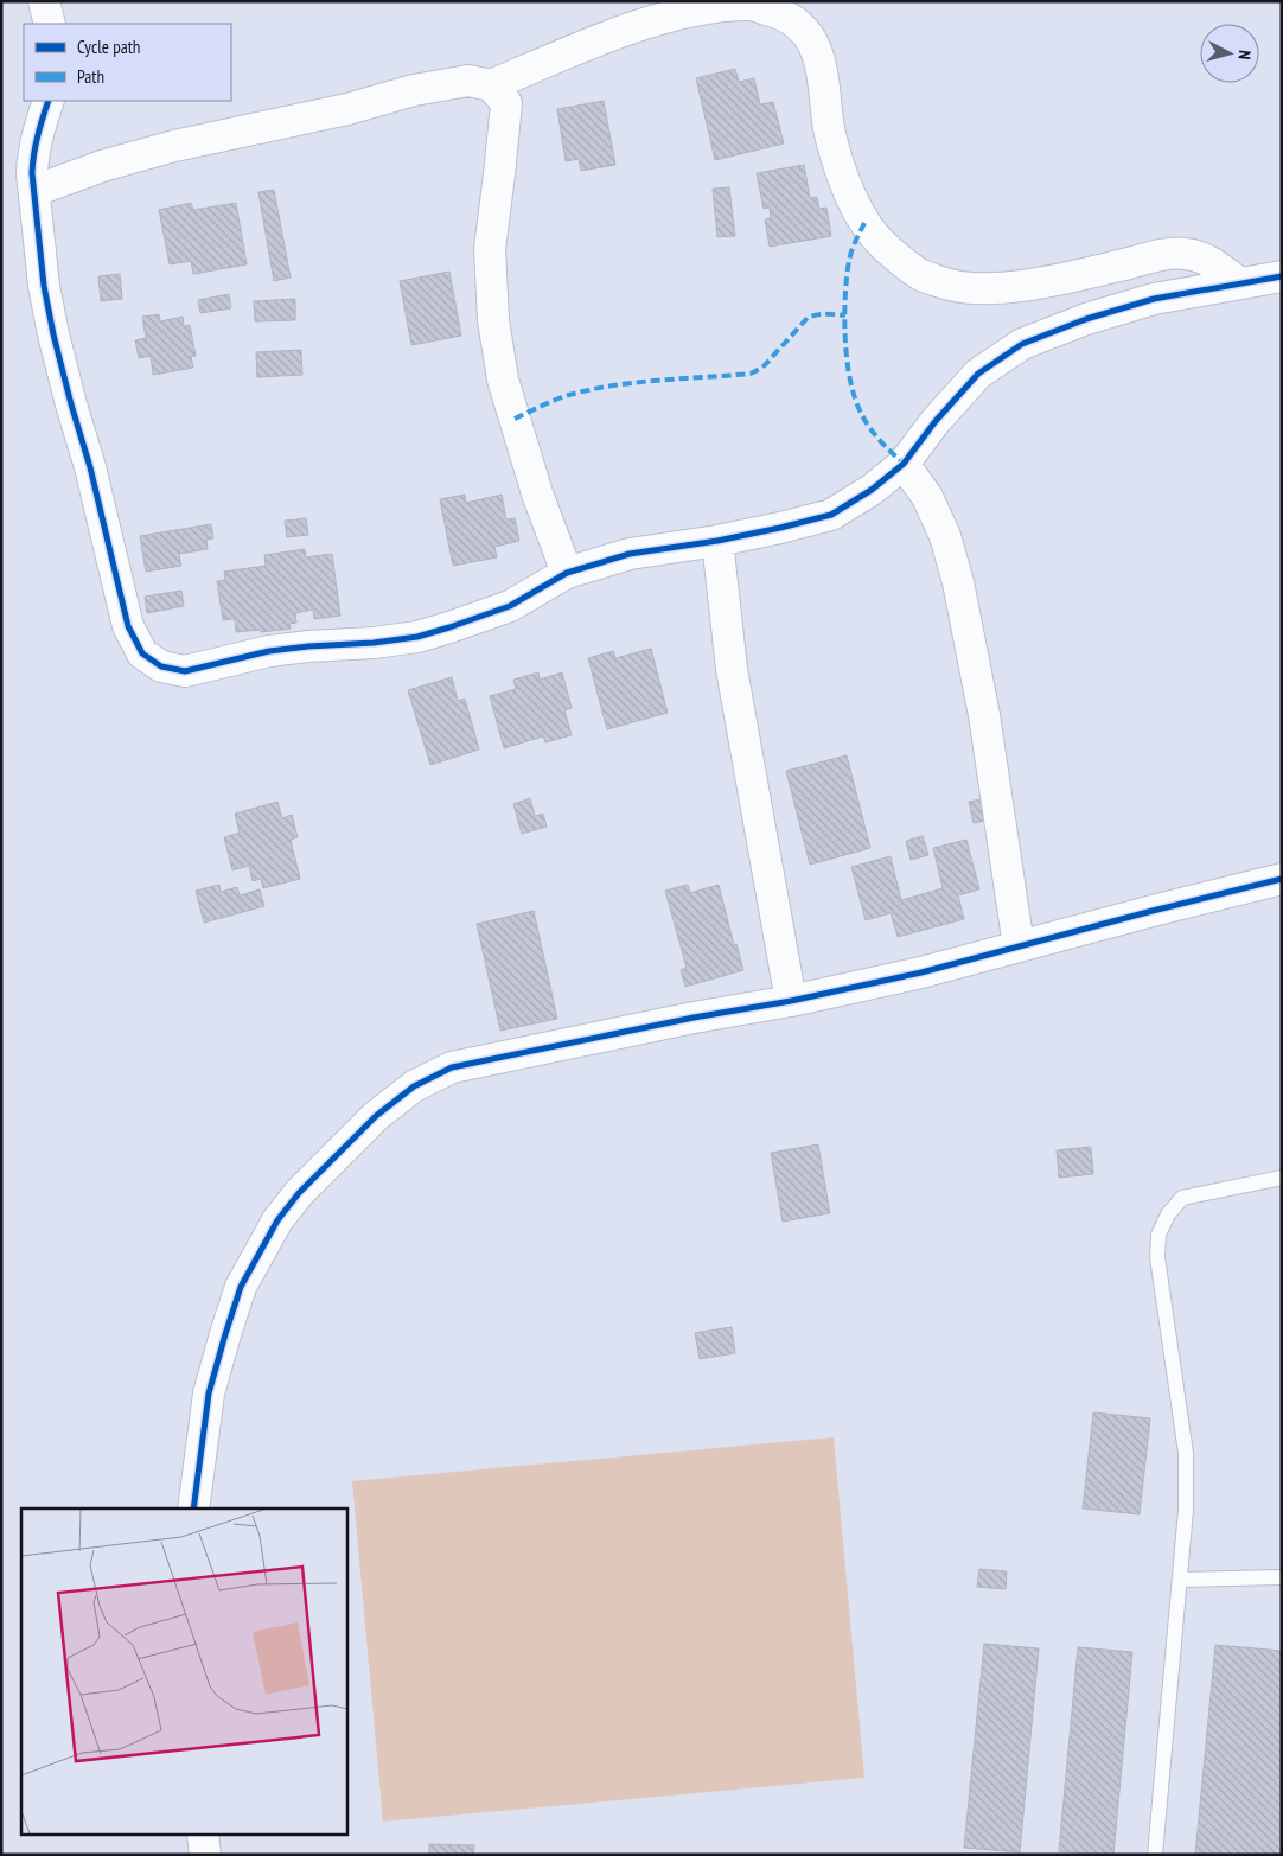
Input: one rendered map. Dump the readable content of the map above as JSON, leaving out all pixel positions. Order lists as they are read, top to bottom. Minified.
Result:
{"legend":["Cycle path","Path"],"north":"right"}
